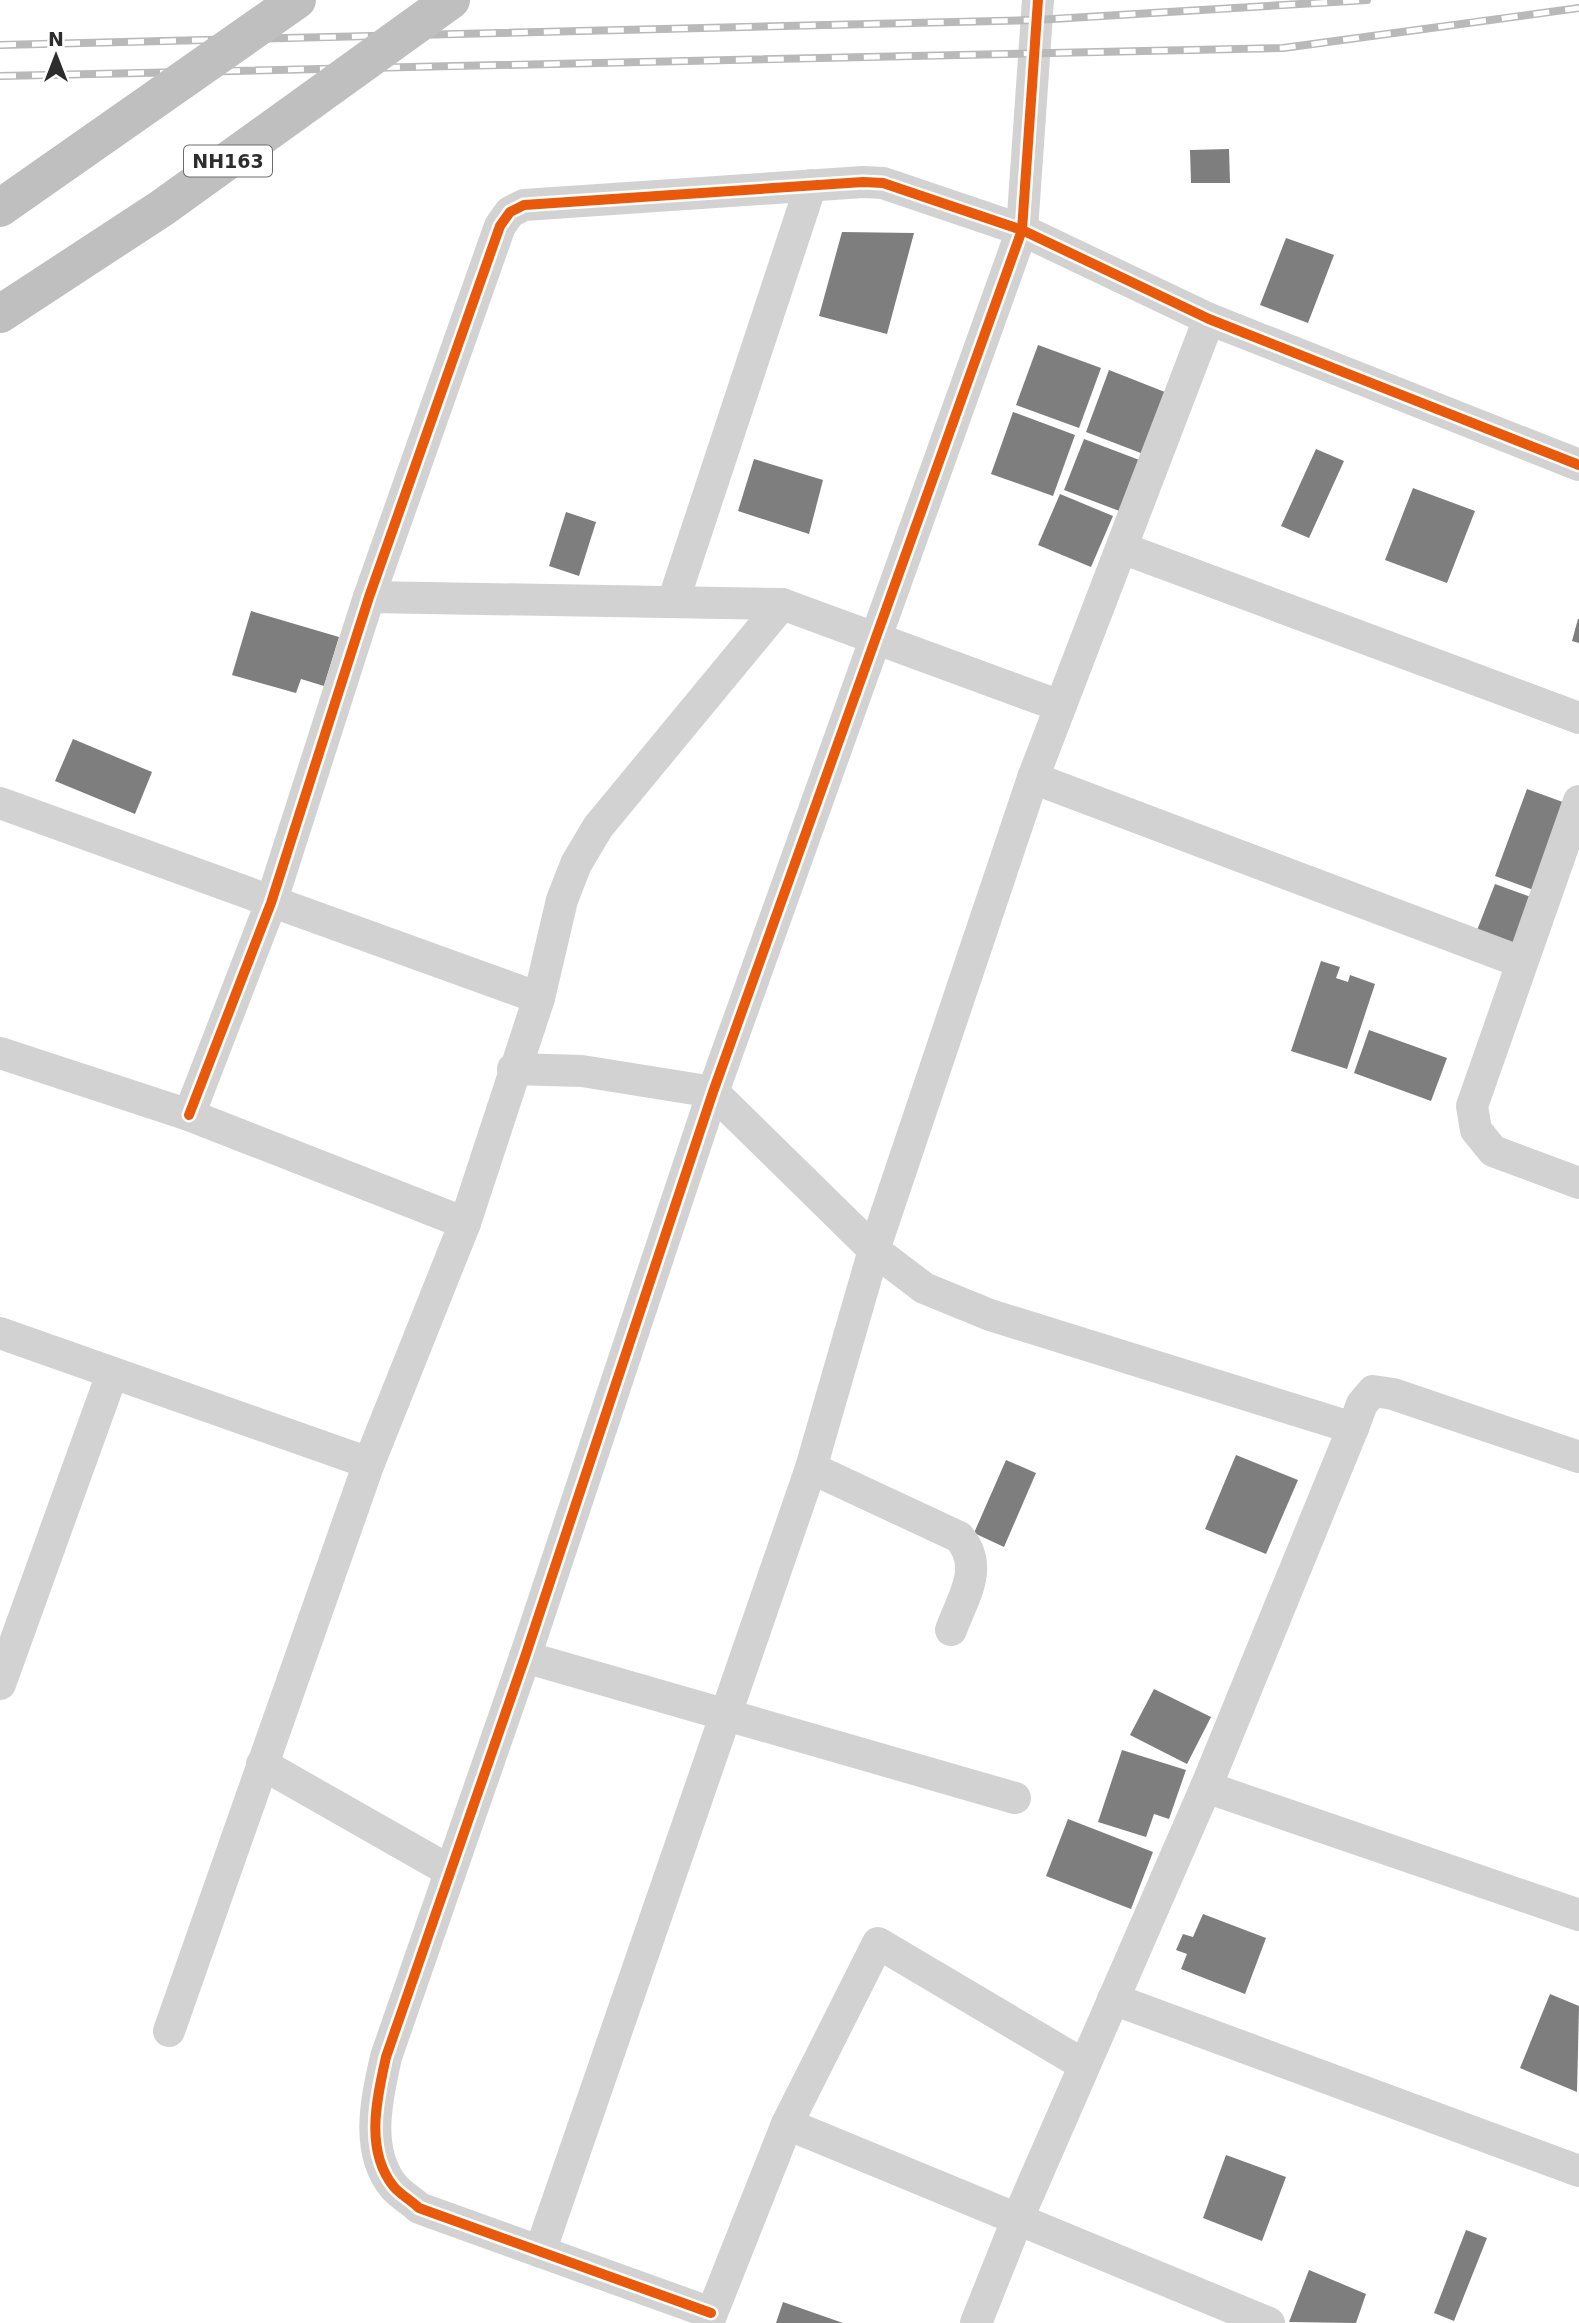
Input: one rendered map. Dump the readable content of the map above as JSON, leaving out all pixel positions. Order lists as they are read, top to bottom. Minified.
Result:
{"streets":{"highway":["NH163"]},"north":"top"}
